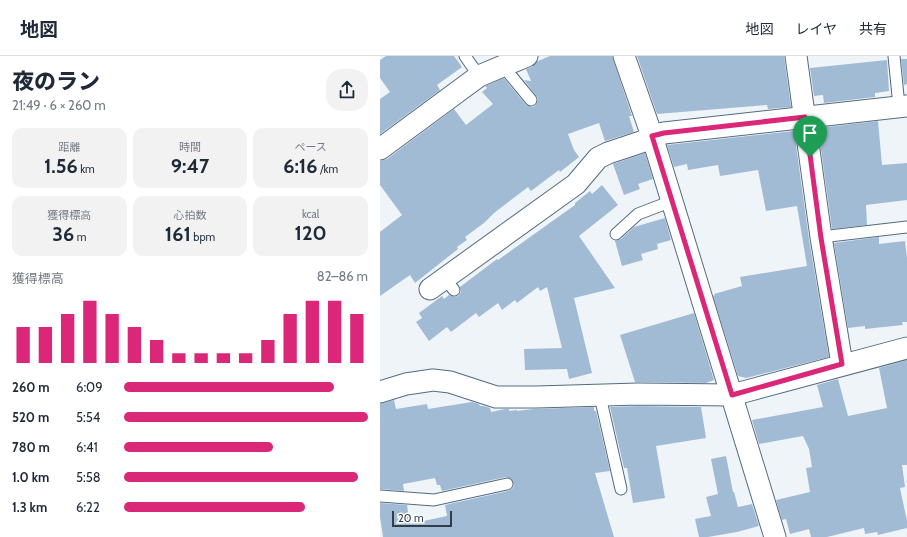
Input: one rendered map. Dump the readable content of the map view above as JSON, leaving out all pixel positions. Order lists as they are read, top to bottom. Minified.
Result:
{"scale_bar":"20 m","page":{"header":"地図","nav":["地図","レイヤ","共有"],"heading":["夜のラン","21:49 · 6 × 260 m"],"stats":[["距離","1.56 km"],["時間","9:47"],["ペース","6:16 /km"],["獲得標高","36 m"],["心拍数","161 bpm"],["kcal","120"]],"chart":["獲得標高","82–86 m"],"list":[{"name":"260 m","note":"6:09"},{"name":"520 m","note":"5:54"},{"name":"780 m","note":"6:41"},{"name":"1.0 km","note":"5:58"},{"name":"1.3 km","note":"6:22"}],"scale":"20 m"}}
